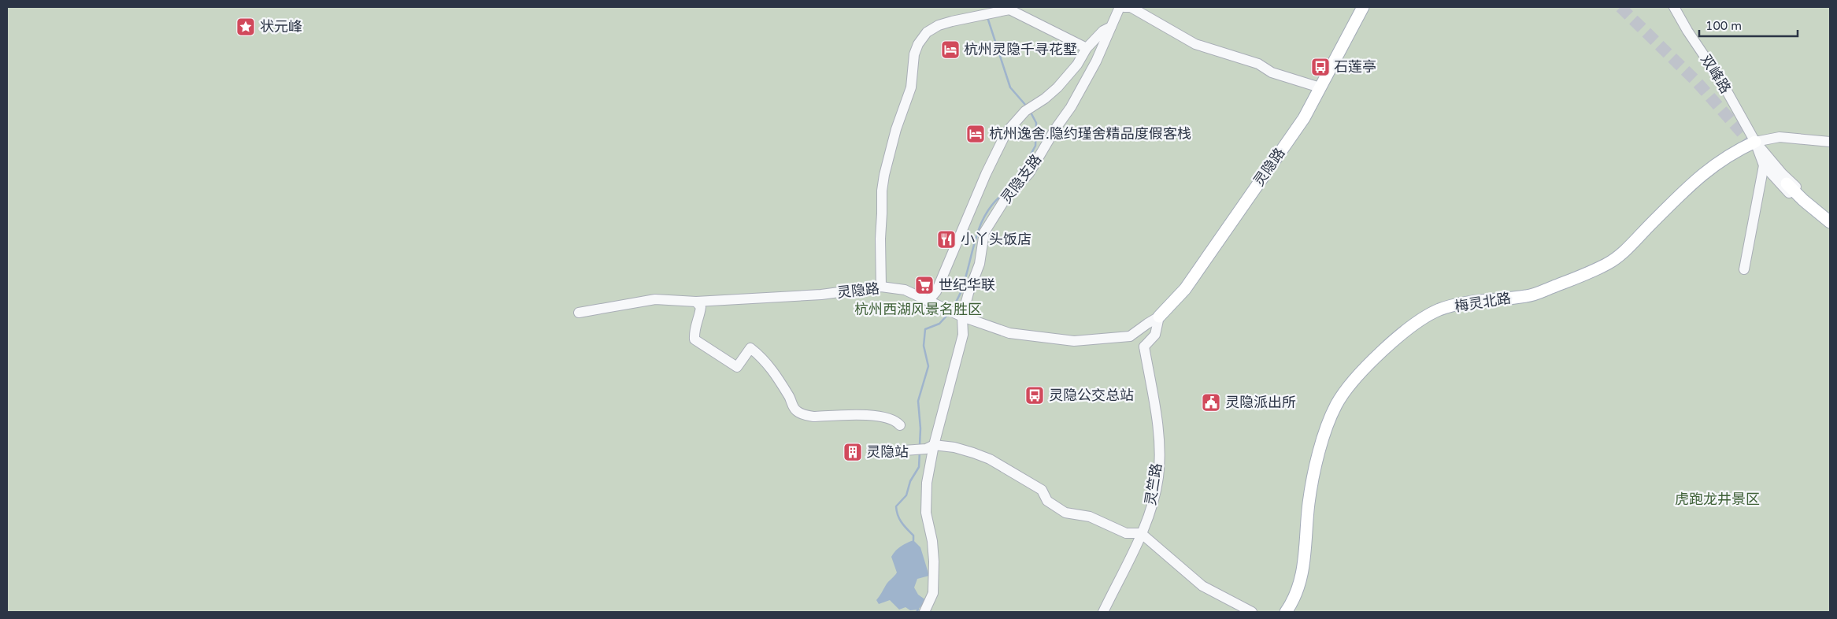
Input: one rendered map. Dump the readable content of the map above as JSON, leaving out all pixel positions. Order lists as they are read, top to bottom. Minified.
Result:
{"streets":{"main road":["灵隐路","梅灵北路"],"street":["双峰路","灵隐支路","灵竺路"]},"crossings":[["双峰路","梅灵北路"],["灵隐路","灵隐支路"]],"parks":["杭州西湖风景名胜区","虎跑龙井景区"],"places":{"place":["状元峰"],"hotel":["杭州灵隐千寻花墅","杭州逸舍.隐约瑾舍精品度假客栈"],"bus stop":["石莲亭","灵隐公交总站"],"restaurant":["小丫头饭店"],"supermarket":["世纪华联"],"public building":["灵隐派出所"],"building":["灵隐站"]},"scale_bar":"100 m"}
